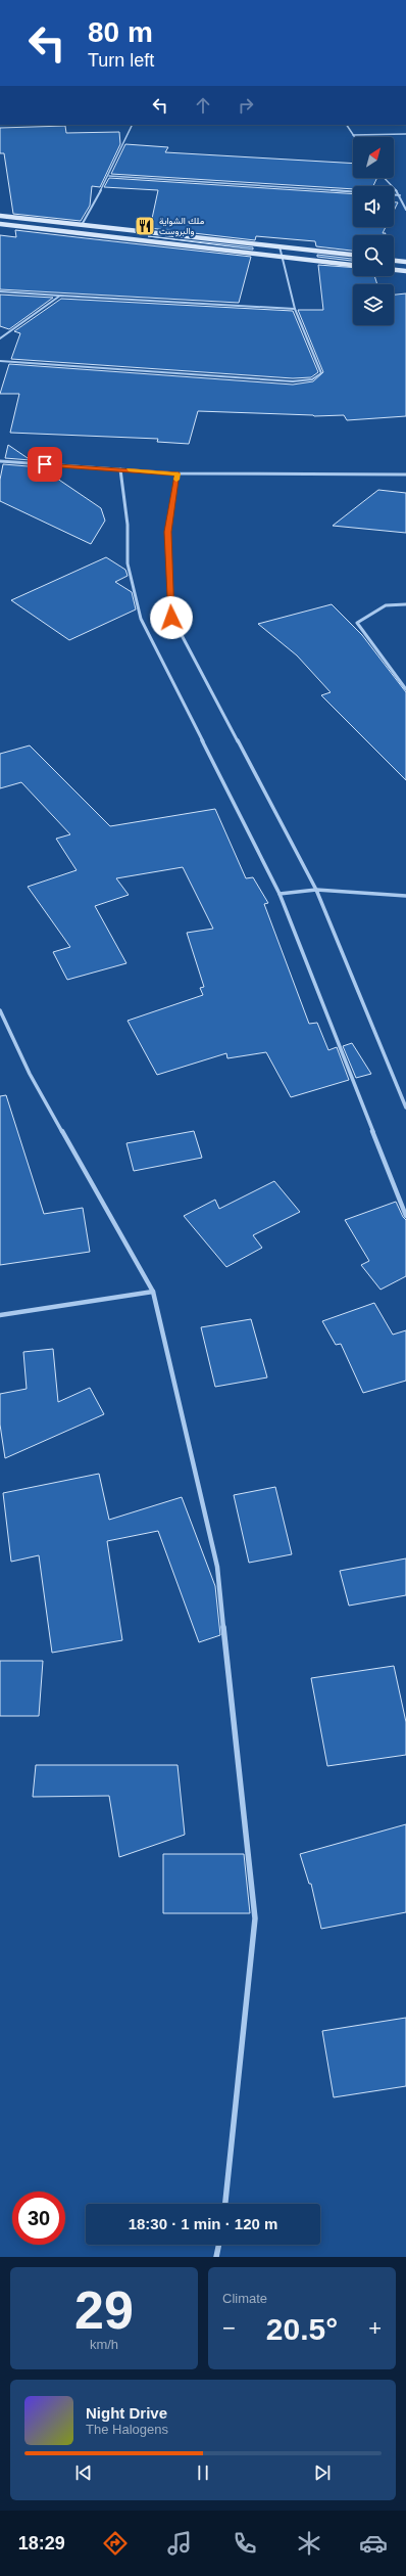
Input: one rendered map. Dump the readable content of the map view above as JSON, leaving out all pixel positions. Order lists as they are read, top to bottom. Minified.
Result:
{"places":{"restaurant":["ملك الشواية والبروست"]},"north":"top right","page":{"turn":["80 m","Turn left"],"limit":"30","trip":"18:30 · 1 min · 120 m","tile":[["29","km/h"],"Climate"],"heat":["−","20.5°","+"],"song":["Night Drive","The Halogens"],"tabs":"18:29"}}
